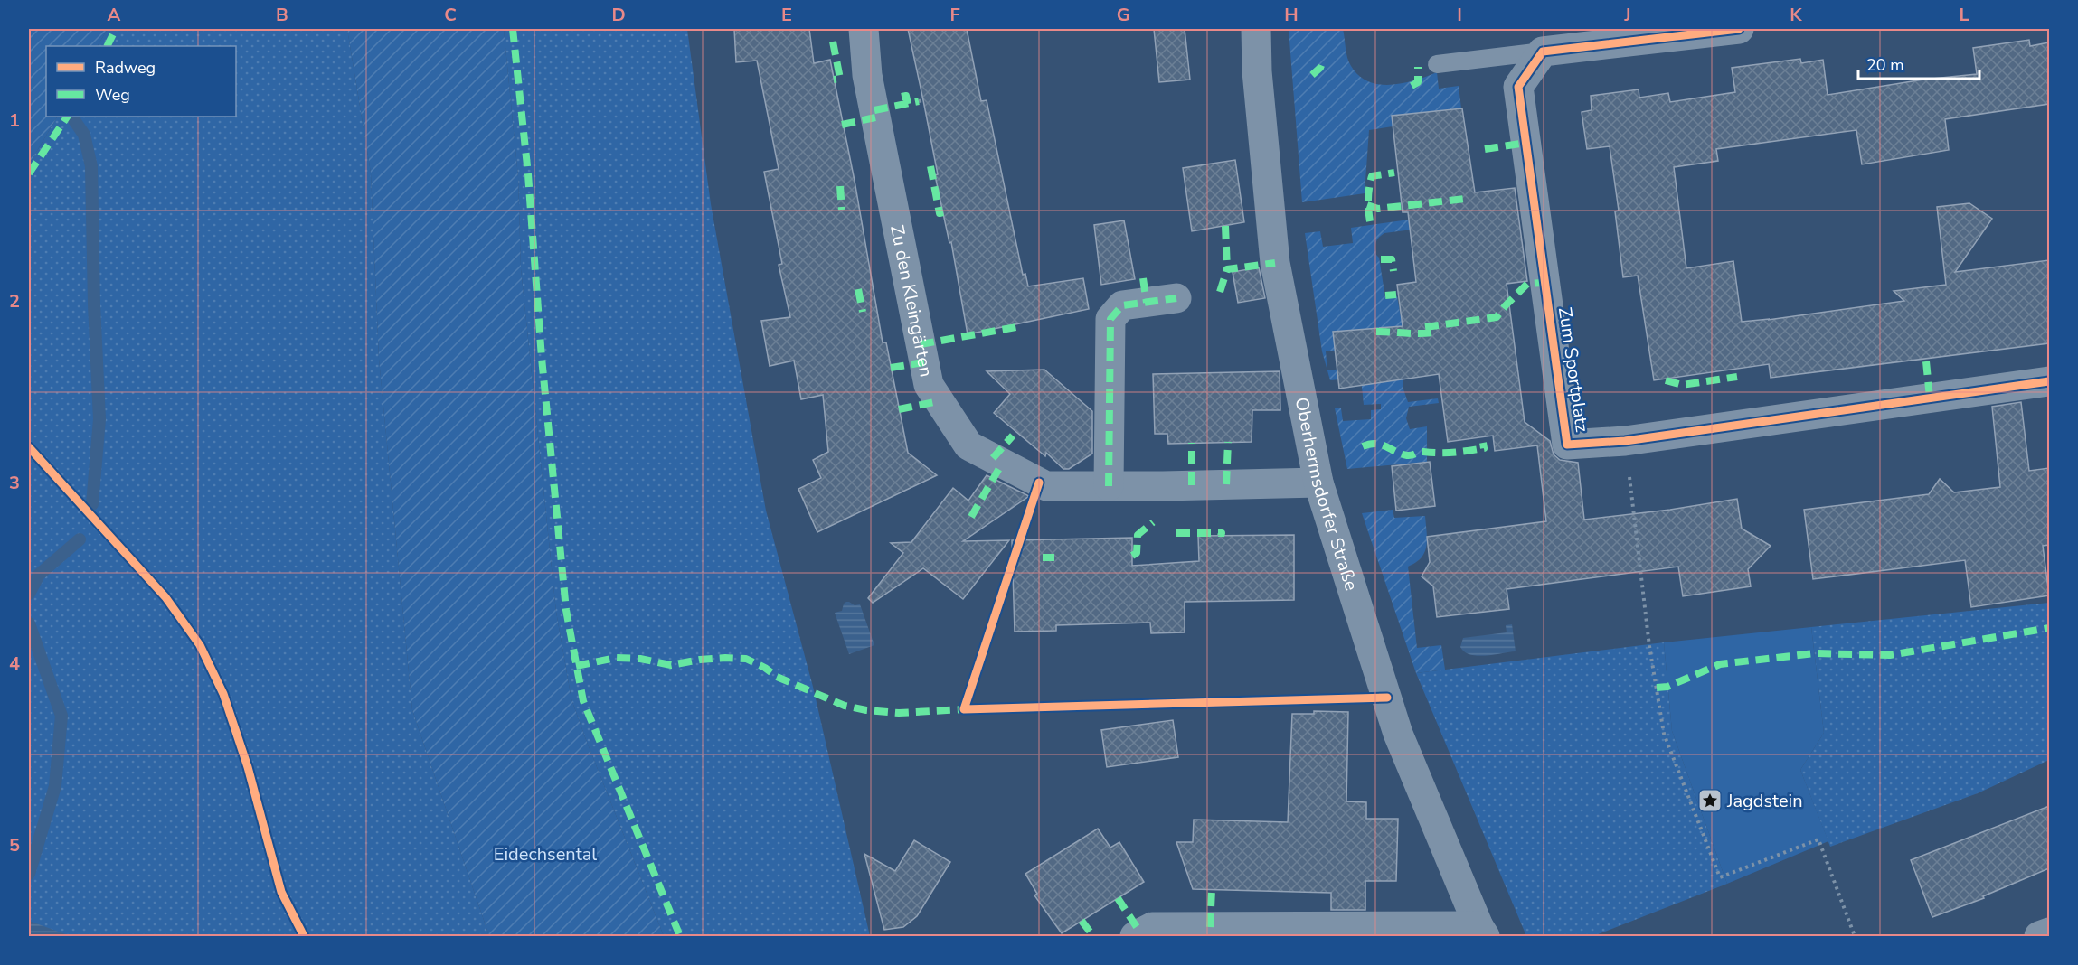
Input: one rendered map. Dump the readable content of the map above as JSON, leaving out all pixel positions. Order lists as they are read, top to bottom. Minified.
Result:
{"streets":{"street":["Zu den Kleingärten","Zum Sportplatz","Oberhermsdorfer Straße"]},"crossings":[["Zu den Kleingärten","Oberhermsdorfer Straße"]],"parks":["Eidechsental"],"places":{"place":["Jagdstein"]},"legend":["Radweg","Weg"],"scale_bar":"20 m","grid":{"columns":["A","B","C","D","E","F","G","H","I","J","K","L"],"rows":["1","2","3","4","5"]}}
